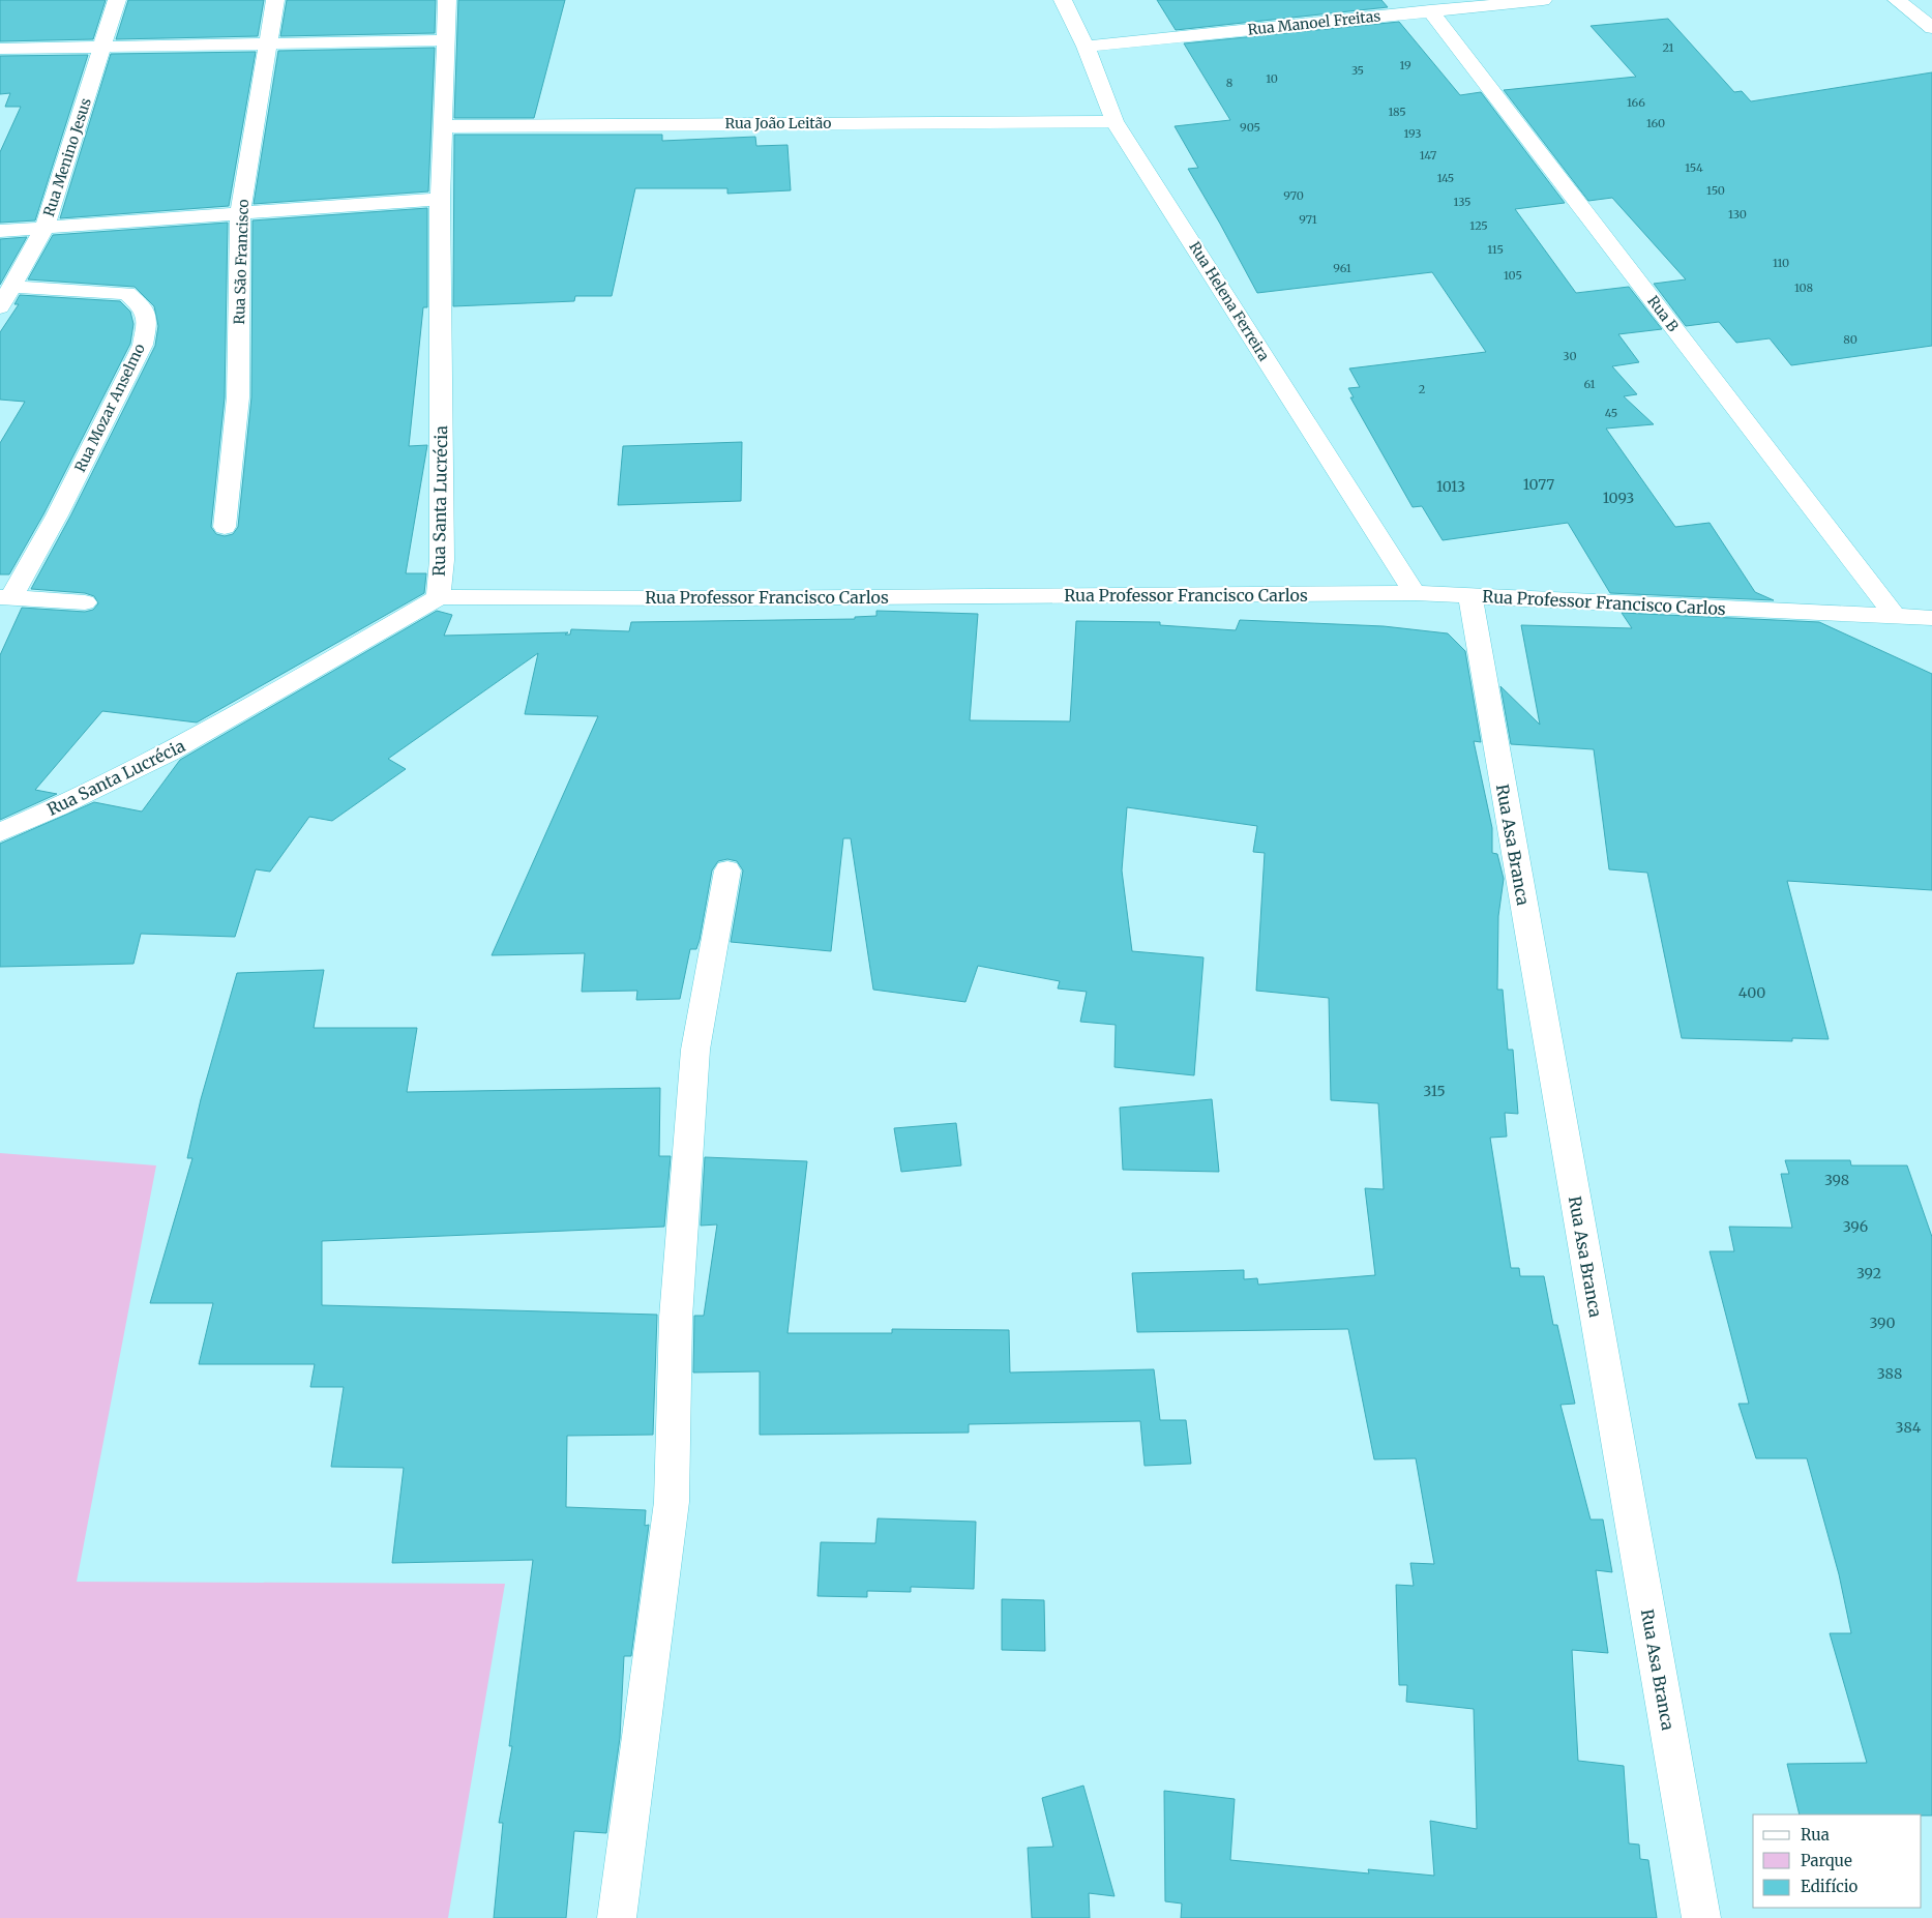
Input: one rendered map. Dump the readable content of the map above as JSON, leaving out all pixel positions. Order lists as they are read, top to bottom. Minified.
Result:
{"streets":{"street":["Rua Manoel Freitas","Rua João Leitão","Rua Menino Jesus","Rua São Francisco","Rua Helena Ferreira","Rua B","Rua Mozar Anselmo","Rua Santa Lucrécia","Rua Professor Francisco Carlos","Rua Asa Branca"]},"crossings":[["Rua Manoel Freitas","Rua Helena Ferreira"],["Rua Manoel Freitas","Rua B"],["Rua João Leitão","Rua Helena Ferreira"],["Rua João Leitão","Rua Santa Lucrécia"],["Rua Menino Jesus","Rua Mozar Anselmo"],["Rua Helena Ferreira","Rua Professor Francisco Carlos"],["Rua B","Rua Professor Francisco Carlos"],["Rua Santa Lucrécia","Rua Professor Francisco Carlos"],["Rua Professor Francisco Carlos","Rua Asa Branca"]],"house_numbers":["21","19","35","10","8","166","185","160","905","193","147","154","145","150","970","135","130","971","125","115","110","961","105","108","80","30","61","2","45","1077","1013","1093","400","315","398","396","392","390","388","384"],"legend":["Rua","Parque","Edifício"]}
